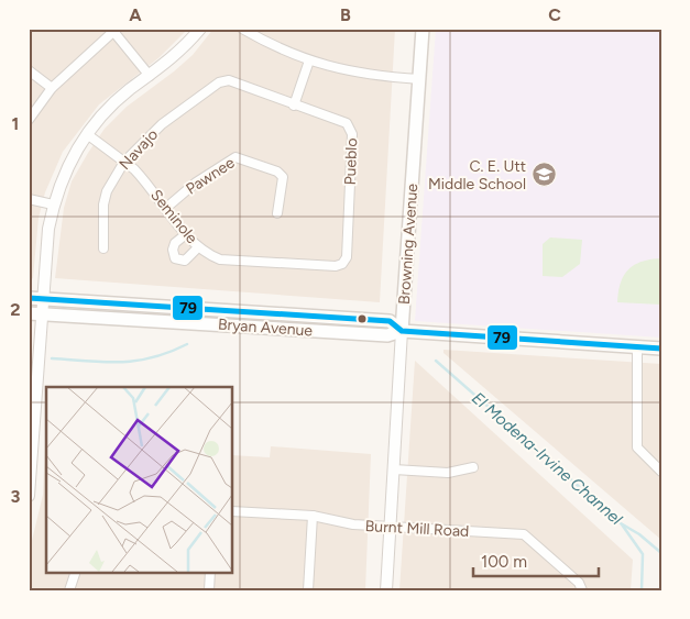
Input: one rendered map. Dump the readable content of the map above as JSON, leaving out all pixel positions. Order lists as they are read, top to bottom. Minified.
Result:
{"streets":{"main road":["Browning Avenue","Bryan Avenue"],"street":["Navajo","Pueblo","Pawnee","Seminole","Burnt Mill Road"]},"crossings":[["Navajo","Pueblo"],["Navajo","Seminole"],["Pueblo","Seminole"],["Pawnee","Seminole"],["Browning Avenue","Bryan Avenue"],["Browning Avenue","Burnt Mill Road"]],"water":["El Modena-Irvine Channel"],"places":{"school or university":["C. E. Utt Middle School"]},"lines":["transit line 79"],"scale_bar":"100 m","grid":{"columns":["A","B","C"],"rows":["1","2","3"]}}
